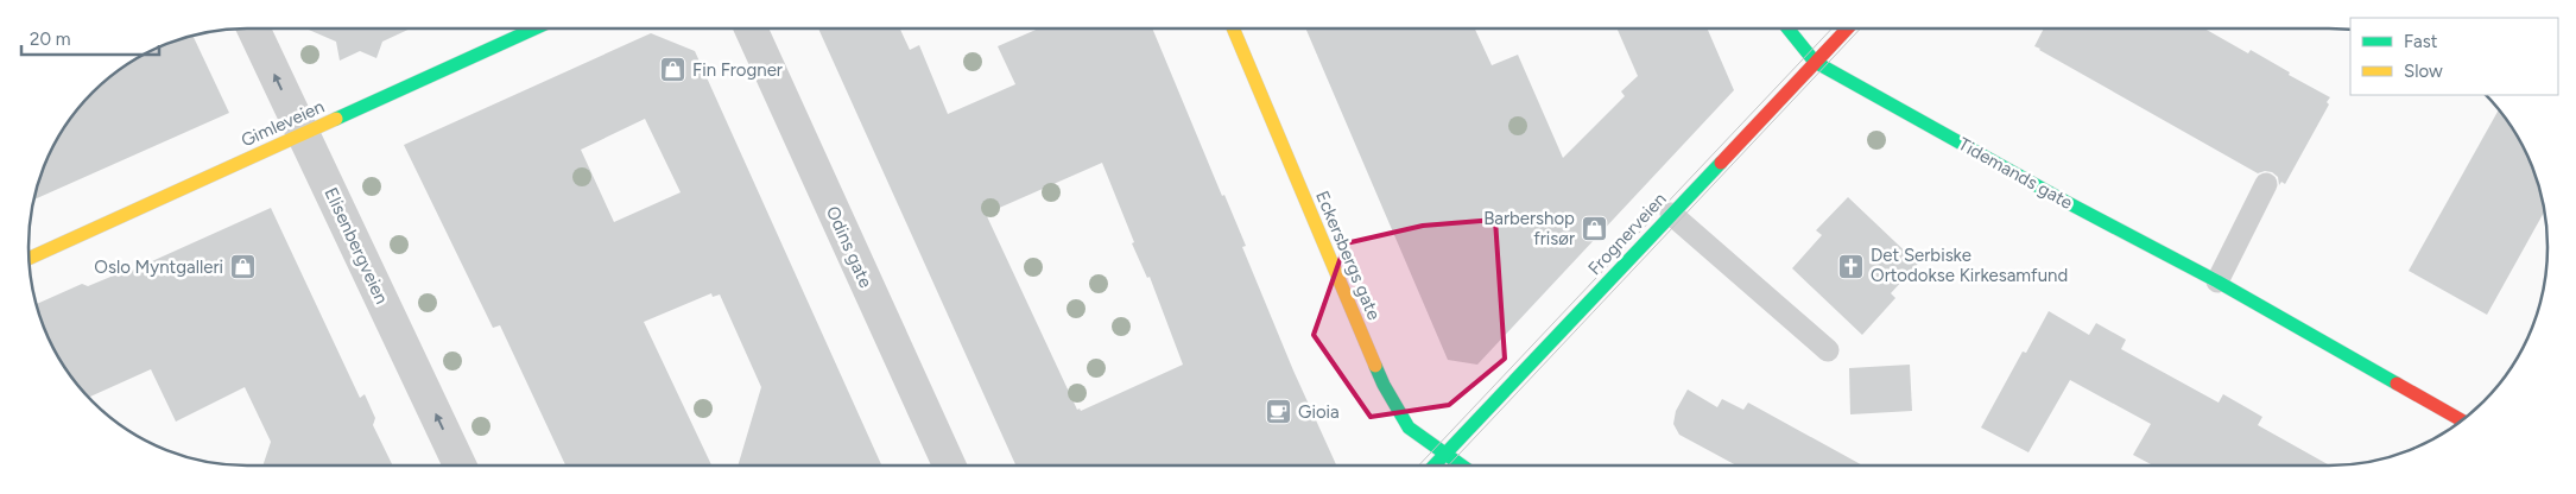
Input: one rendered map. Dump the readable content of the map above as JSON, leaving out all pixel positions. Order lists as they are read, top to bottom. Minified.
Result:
{"streets":{"street":["Gimleveien","Tidemands gate","Frognerveien","Elisenbergveien","Odins gate","Eckersbergs gate"]},"crossings":[["Gimleveien","Elisenbergveien"],["Tidemands gate","Frognerveien"],["Frognerveien","Eckersbergs gate"]],"one_way":["Elisenbergveien"],"places":{"shop":["Fin Frogner","Barbershop frisør","Oslo Myntgalleri"],"church":["Det Serbiske Ortodokse Kirkesamfund"],"cafe":["Gioia"]},"legend":["Fast","Slow"],"scale_bar":"20 m"}
